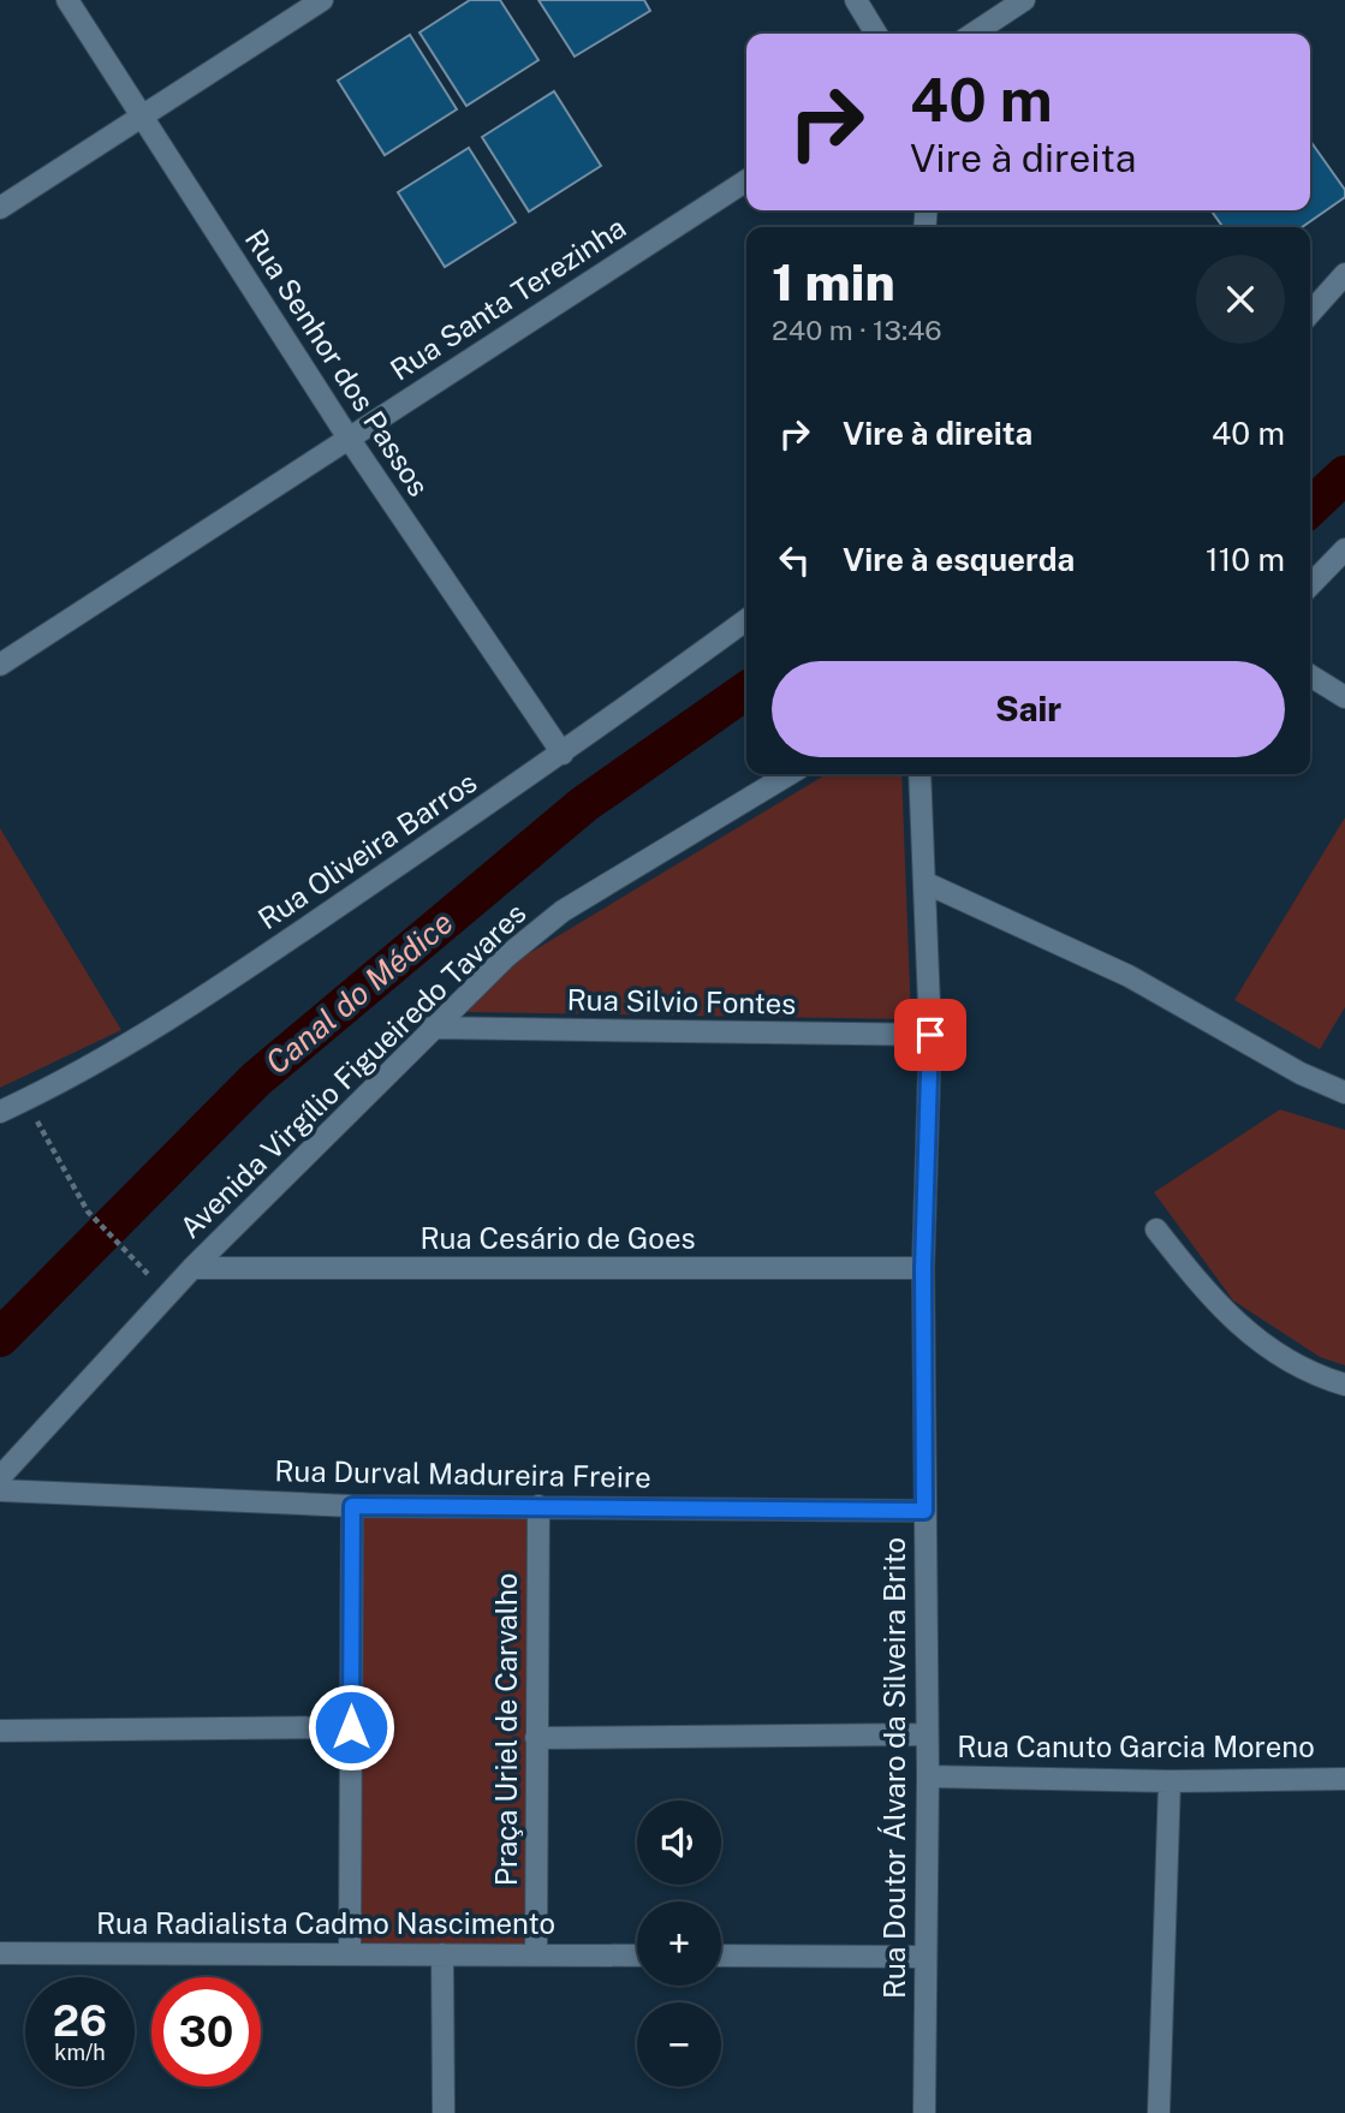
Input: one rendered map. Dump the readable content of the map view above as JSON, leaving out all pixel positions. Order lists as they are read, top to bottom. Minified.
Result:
{"streets":{"street":["Rua Santa Terezinha","Rua Senhor dos Passos","Rua Oliveira Barros","Rua Silvio Fontes","Avenida Virgílio Figueiredo Tavares","Rua Cesário de Goes","Rua Durval Madureira Freire","Praça Uriel de Carvalho","Rua Canuto Garcia Moreno","Rua Doutor Álvaro da Silveira Brito","Rua Radialista Cadmo Nascimento"]},"crossings":[["Rua Santa Terezinha","Rua Senhor dos Passos"],["Rua Senhor dos Passos","Rua Oliveira Barros"],["Rua Silvio Fontes","Avenida Virgílio Figueiredo Tavares"],["Rua Silvio Fontes","Rua Doutor Álvaro da Silveira Brito"],["Avenida Virgílio Figueiredo Tavares","Rua Cesário de Goes"],["Rua Cesário de Goes","Rua Doutor Álvaro da Silveira Brito"],["Rua Durval Madureira Freire","Praça Uriel de Carvalho"],["Rua Durval Madureira Freire","Rua Doutor Álvaro da Silveira Brito"],["Praça Uriel de Carvalho","Rua Radialista Cadmo Nascimento"],["Rua Canuto Garcia Moreno","Rua Doutor Álvaro da Silveira Brito"]],"water":["Canal do Médice"],"page":{"turn":["40 m","Vire à direita"],"heading":["1 min","240 m · 13:46"],"list":[{"name":"Vire à direita","value":"40 m"},{"name":"Vire à esquerda","value":"110 m"}],"buttons":"Sair","map_buttons":["+","−"],"speed":"26 km/h","limit":"30"}}
